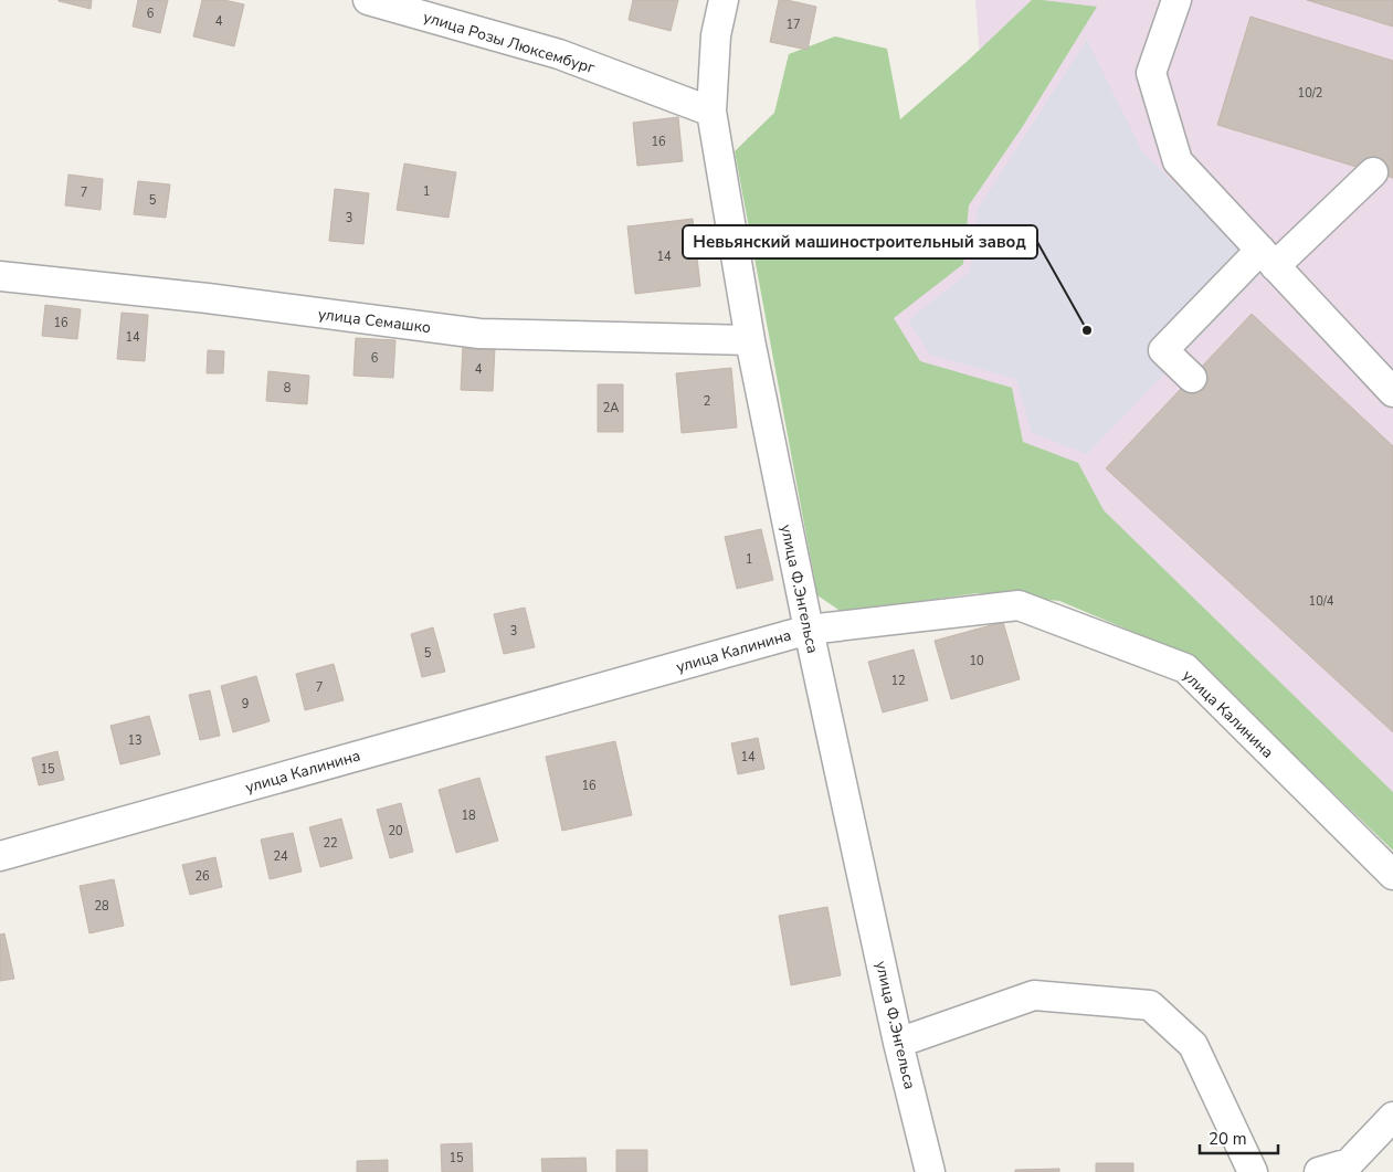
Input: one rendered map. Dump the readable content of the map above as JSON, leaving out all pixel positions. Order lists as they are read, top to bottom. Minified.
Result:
{"streets":{"street":["улица Розы Люксембург","улица Семашко","улица Ф.Энгельса","улица Калинина"]},"crossings":[["улица Розы Люксембург","улица Ф.Энгельса"],["улица Семашко","улица Ф.Энгельса"],["улица Ф.Энгельса","улица Калинина"]],"places":["Невьянский машиностроительный завод"],"house_numbers":["6","4","17","10/2","16","1","7","5","3","14","16","14","6","4","8","2","2А","1","10/4","3","5","10","12","7","9","13","14","15","16","18","20","22","24","26","28","15"],"scale_bar":"20 m"}
